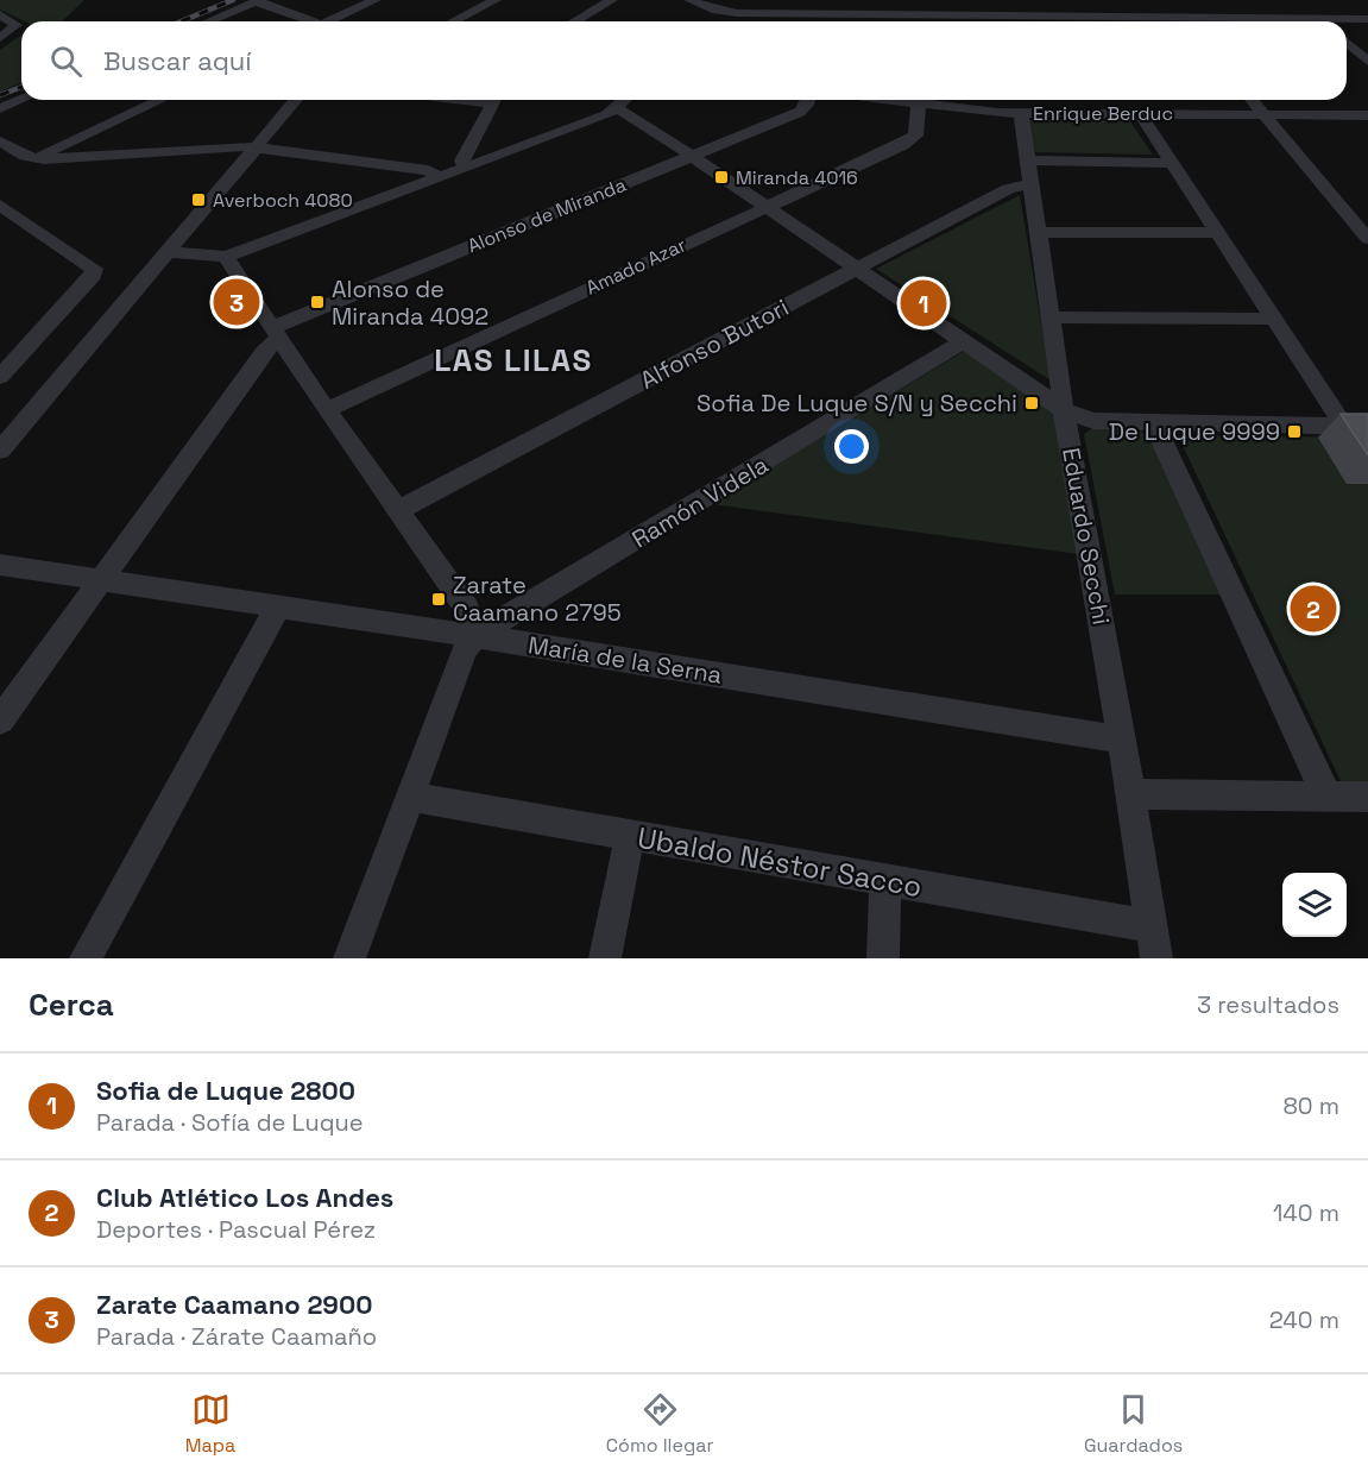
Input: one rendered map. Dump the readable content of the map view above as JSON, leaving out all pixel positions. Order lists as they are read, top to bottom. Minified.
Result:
{"streets":{"street":["Enrique Berduc","Alonso de Miranda","Amado Azar","Alfonso Butori","Ramón Videla","Eduardo Secchi","María de la Serna","Ubaldo Néstor Sacco"]},"crossings":[["Enrique Berduc","Amado Azar"],["Enrique Berduc","Eduardo Secchi"],["Alonso de Miranda","María de la Serna"],["Alfonso Butori","Eduardo Secchi"],["Ramón Videla","María de la Serna"],["Ramón Videla","Ubaldo Néstor Sacco"],["Eduardo Secchi","María de la Serna"],["Eduardo Secchi","Ubaldo Néstor Sacco"]],"districts":["LAS LILAS"],"places":{"transit":["Miranda 4016","Averboch 4080","Alonso de Miranda 4092","Sofia De Luque S/N y Secchi","De Luque 9999","Zarate Caamano 2795"]},"page":{"search":"Buscar aquí","pins":["3","1","2"],"heading":["Cerca","3 resultados"],"list":[{"mark":"1","name":"Sofia de Luque 2800","note":"Parada · Sofía de Luque","value":"80 m"},{"mark":"2","name":"Club Atlético Los Andes","note":"Deportes · Pascual Pérez","value":"140 m"},{"mark":"3","name":"Zarate Caamano 2900","note":"Parada · Zárate Caamaño","value":"240 m"}],"nav":["Mapa","Cómo llegar","Guardados"]}}
